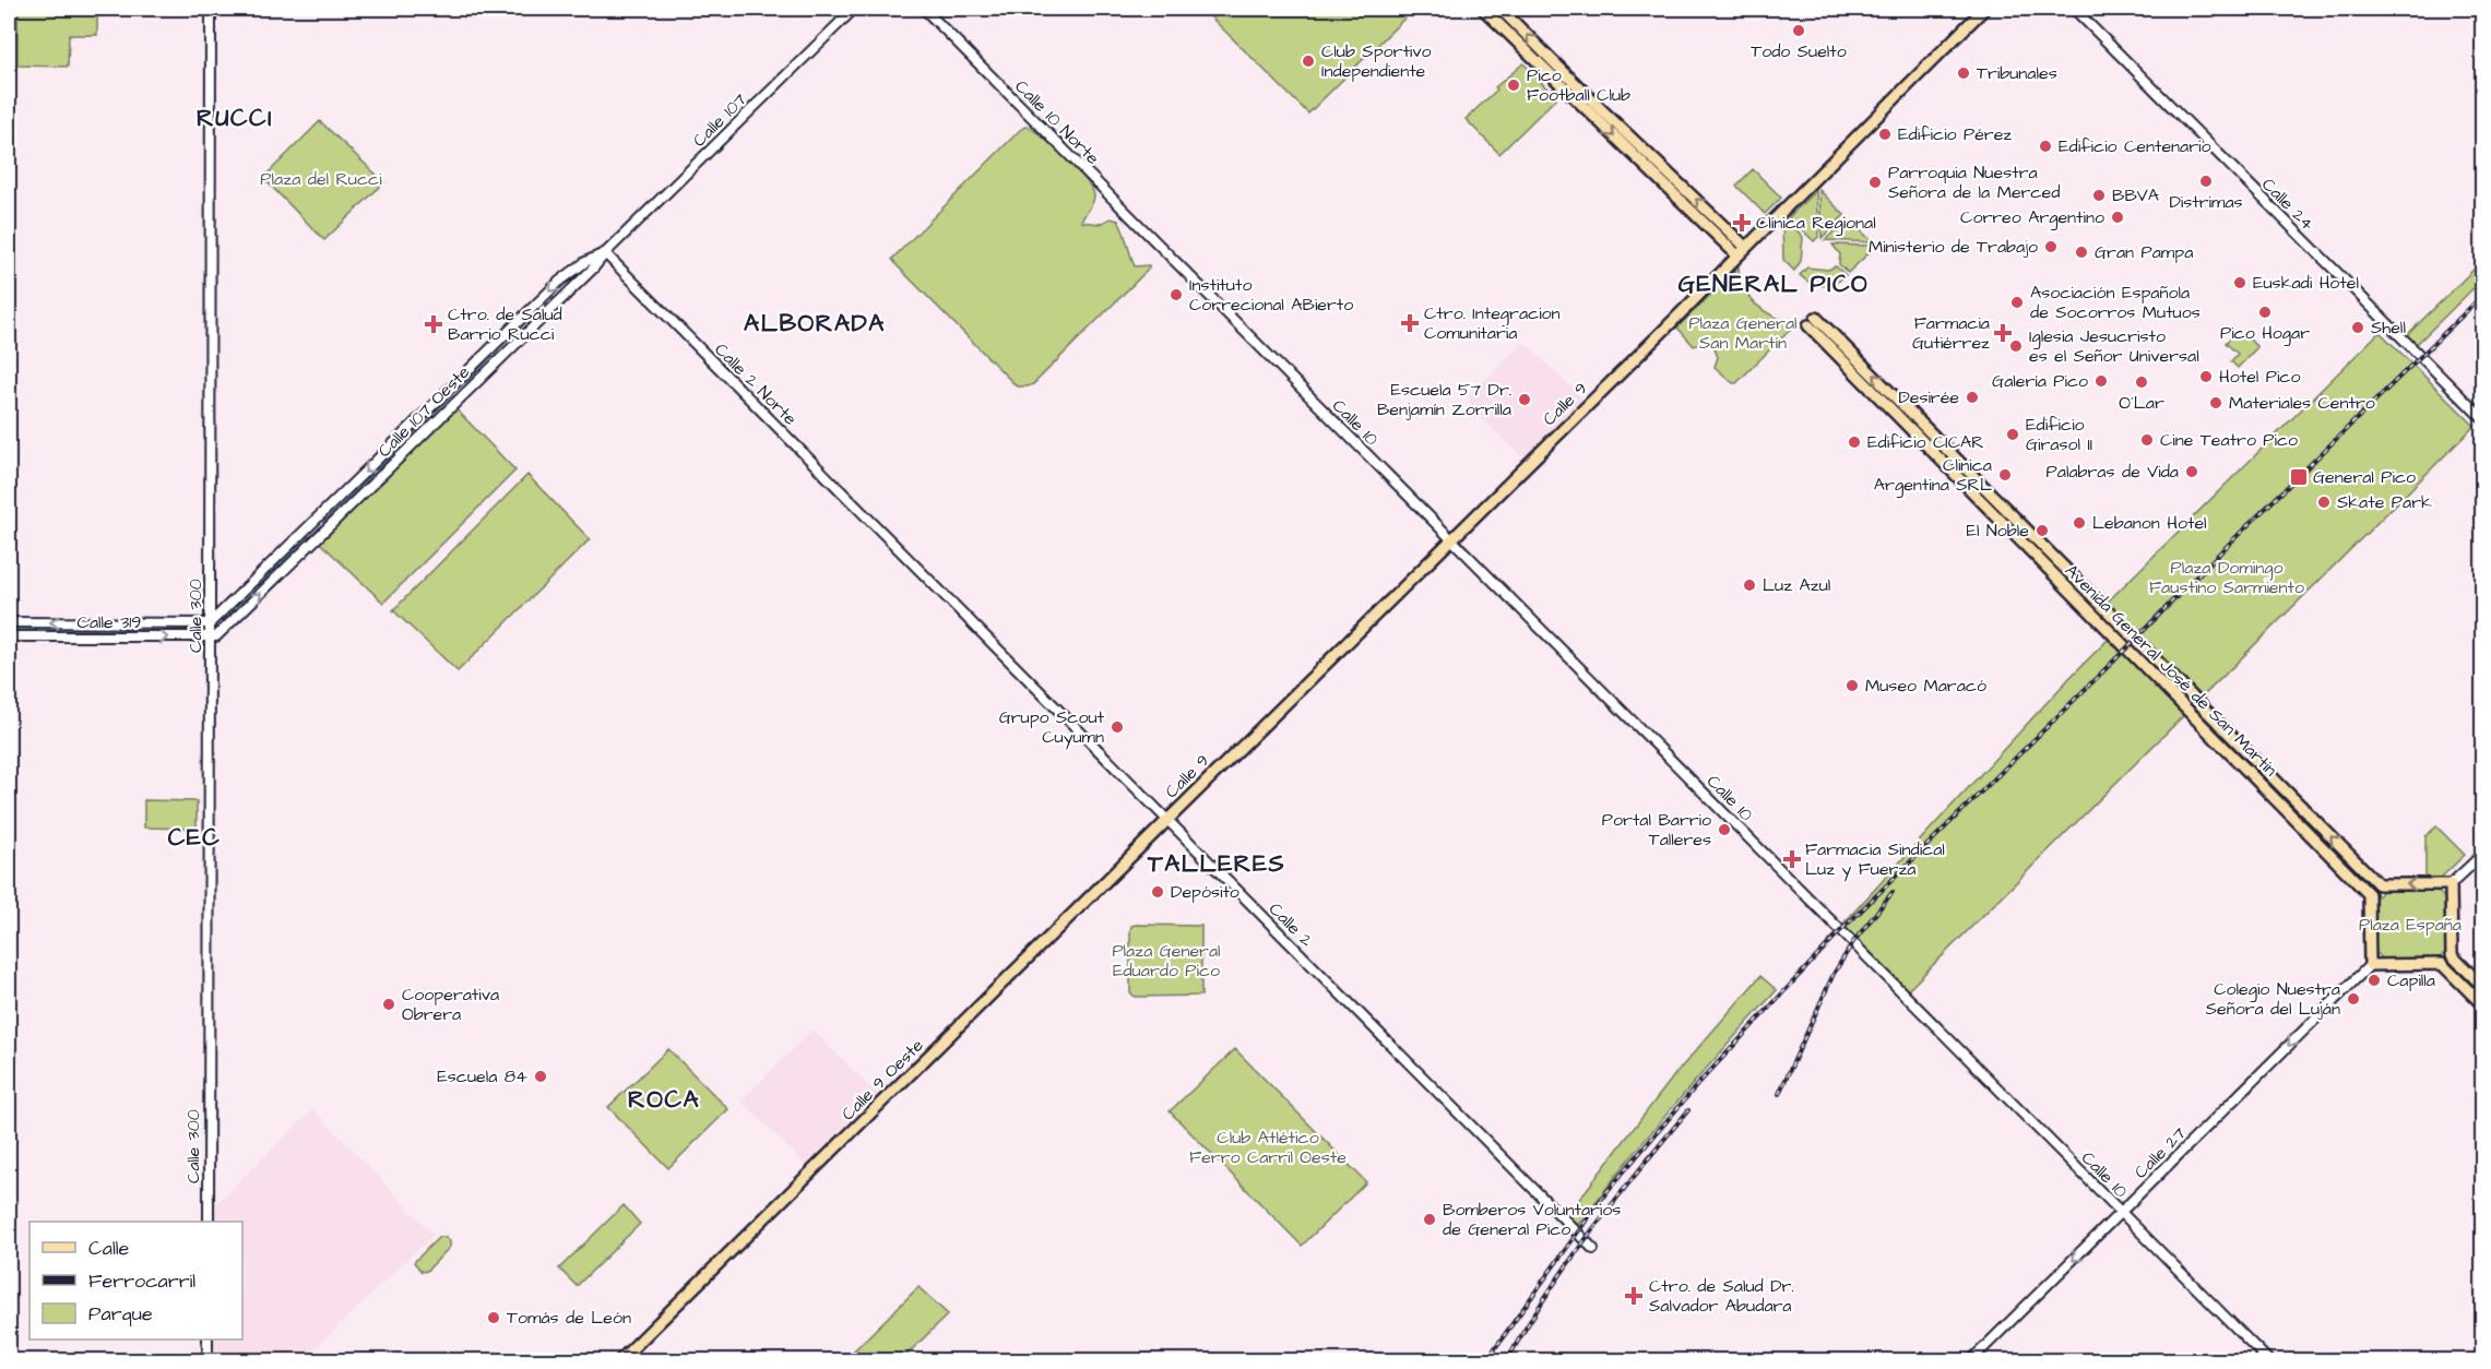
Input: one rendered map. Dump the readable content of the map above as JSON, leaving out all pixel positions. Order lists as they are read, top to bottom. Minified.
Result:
{"streets":{"main road":["Calle 9","Avenida General José de San Martín","Calle 9 Oeste"],"street":["Calle 107","Calle 10 Norte","Calle 24","Calle 2 Norte","Calle 107 Oeste","Calle 10","Calle 300","Calle 319","Calle 2","Calle 27"]},"crossings":[["Calle 107","Calle 2 Norte"],["Calle 107","Calle 107 Oeste"],["Calle 10 Norte","Calle 10"],["Calle 2 Norte","Calle 107 Oeste"],["Calle 2 Norte","Calle 2"],["Calle 9","Calle 10"],["Calle 9","Calle 2"],["Calle 9","Calle 9 Oeste"],["Calle 107 Oeste","Calle 300"],["Calle 107 Oeste","Calle 319"],["Calle 10","Calle 27"],["Calle 300","Calle 319"],["Calle 2","Calle 9 Oeste"]],"one_way":["Calle 27"],"districts":["RUCCI","GENERAL PICO","ALBORADA","CEC","TALLERES","ROCA"],"parks":["Plaza del Rucci","Plaza General San Martín","Plaza Domingo Faustino Sarmiento","Plaza España","Plaza General Eduardo Pico","Club Atlético Ferro Carril Oeste"],"places":{"other":["Todo Suelto","Club Sportivo Independiente","Tribunales","Pico Football Club","Edificio Pérez","Edificio Centenario","Distrimas","Parroquia Nuestra Señora de la Merced","BBVA","Correo Argentino","Ministerio de Trabajo","Gran Pampa","Euskadi Hotel","Instituto Correcional ABierto","Asociación Española de Socorros Mutuos","Pico Hogar","Shell","Iglesia Jesucristo es el Señor Universal","Hotel Pico","Galería Pico","O´Lar","Desirée","Escuela 57 Dr. Benjamín Zorrilla","Materiales Centro","Edificio Girasol II","Cine Teatro Pico","Edificio CICAR","Palabras de Vida","Clinica Argentina SRL","Skate Park","Lebanon Hotel","El Noble","Luz Azul","Museo Maracó","Grupo Scout Cuyumn","Portal Barrio Talleres","Depósito","Capilla","Colegio Nuestra Señora del Luján","Cooperativa Obrera","Escuela 84","Bomberos Voluntarios de General Pico","Tomás de León"],"health":["Clínica Regional","Ctro. Integracion Comunitaria","Ctro. de Salud Barrio Rucci","Farmacia Gutiérrez","Farmacia Sindical Luz y Fuerza","Ctro. de Salud Dr. Salvador Abudara"],"transit":["General Pico"]},"legend":["Calle","Ferrocarril","Parque"]}
